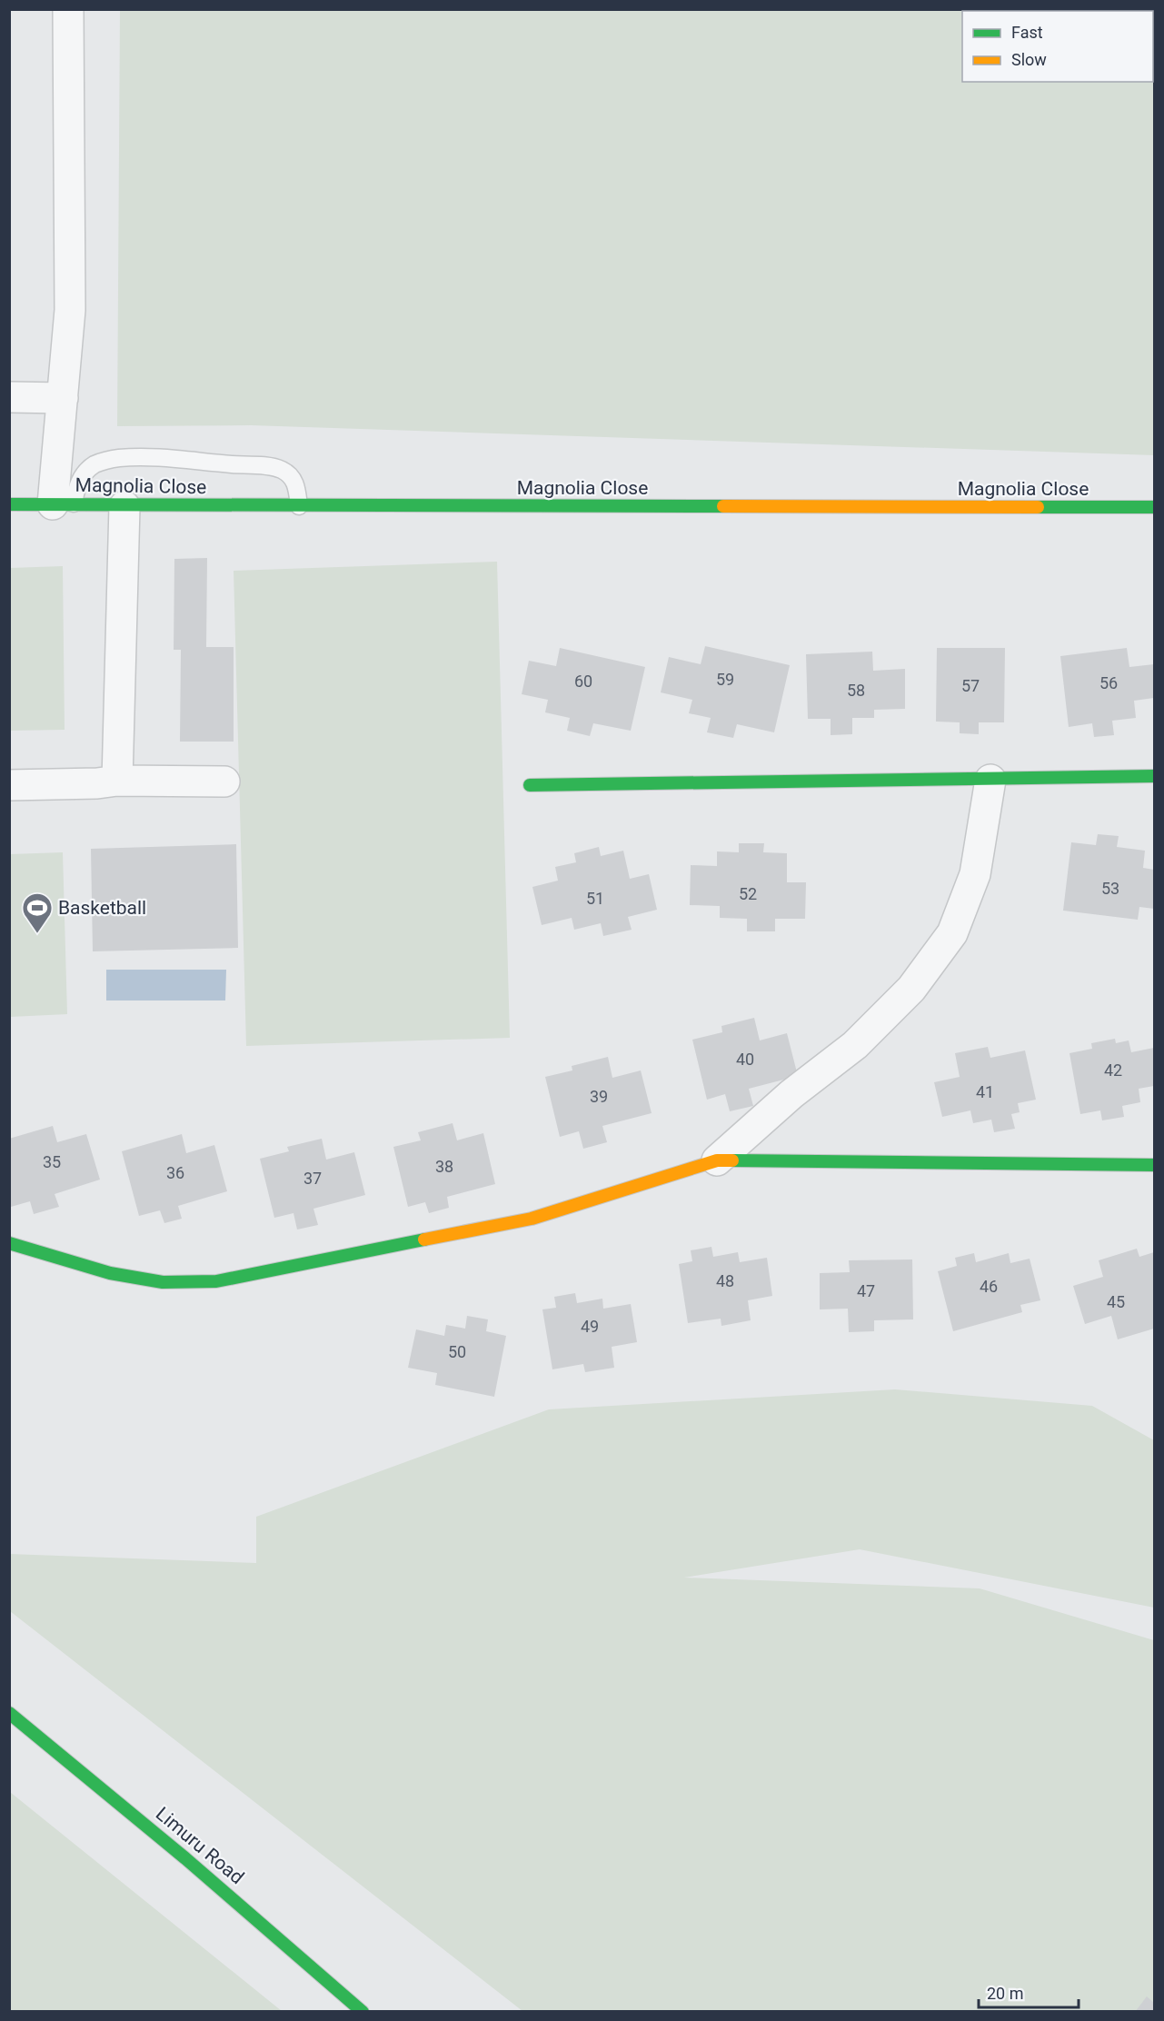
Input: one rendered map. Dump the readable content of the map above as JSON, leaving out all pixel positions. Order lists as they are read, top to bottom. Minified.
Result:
{"streets":{"street":["Magnolia Close","Limuru Road"]},"places":{"sports":["Basketball"]},"house_numbers":["59","60","56","57","58","53","52","51","40","42","41","39","35","38","36","37","48","46","47","45","49","50"],"legend":["Fast","Slow"],"scale_bar":"20 m"}
